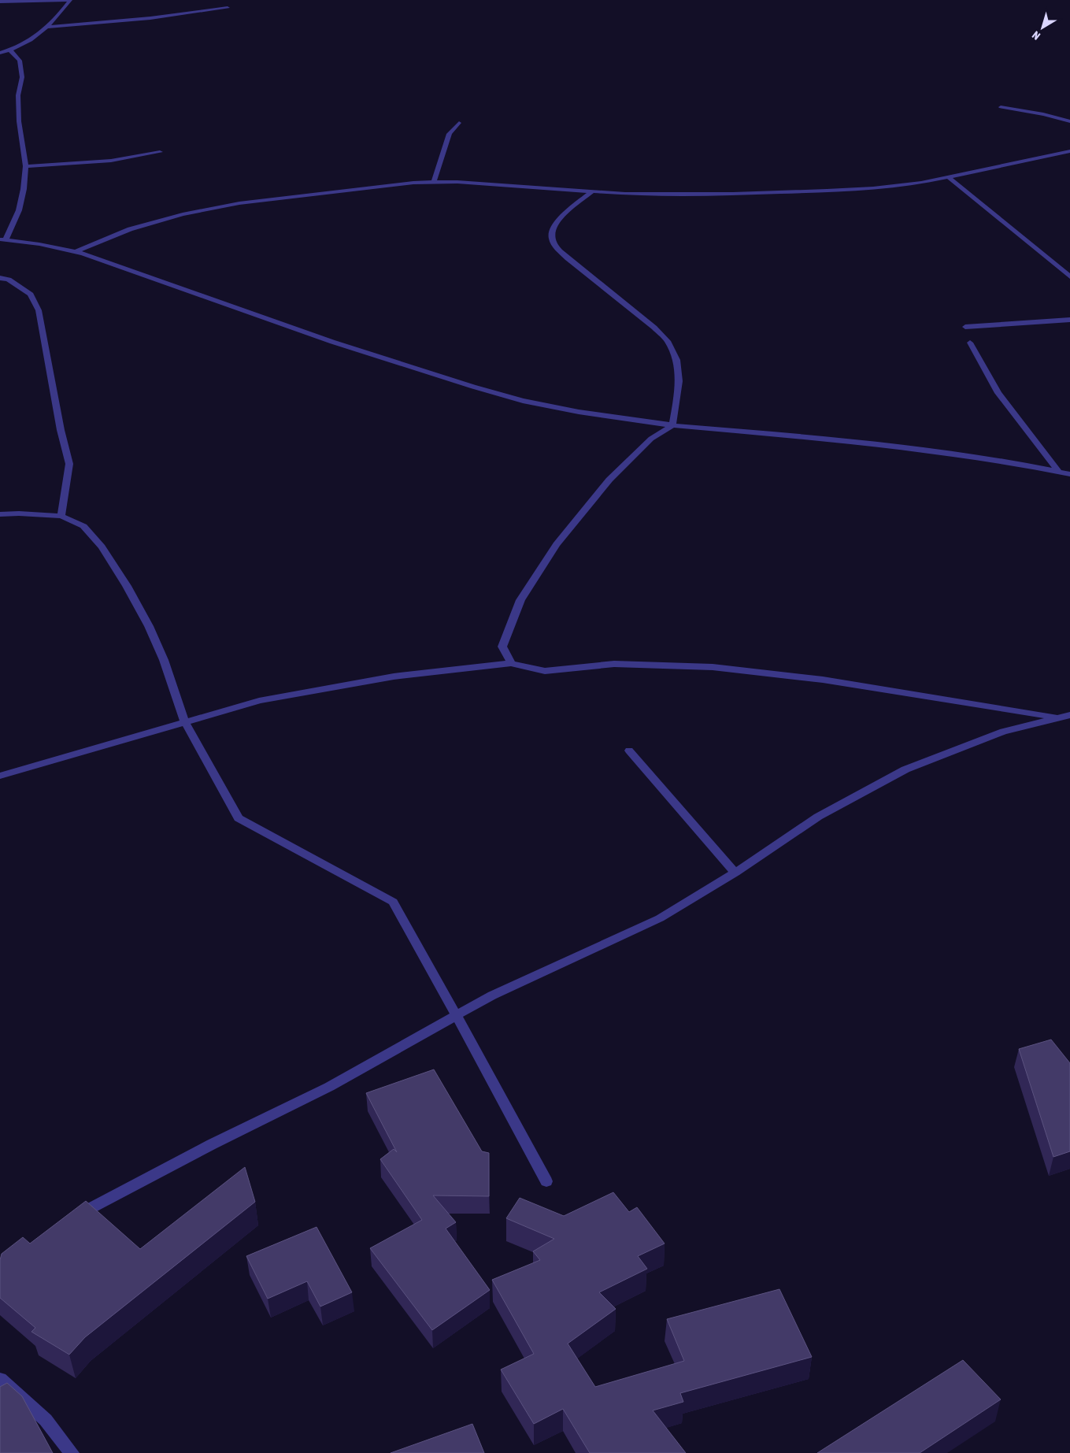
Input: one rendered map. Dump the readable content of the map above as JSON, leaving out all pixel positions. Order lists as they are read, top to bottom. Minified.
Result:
{"north":"bottom left"}
